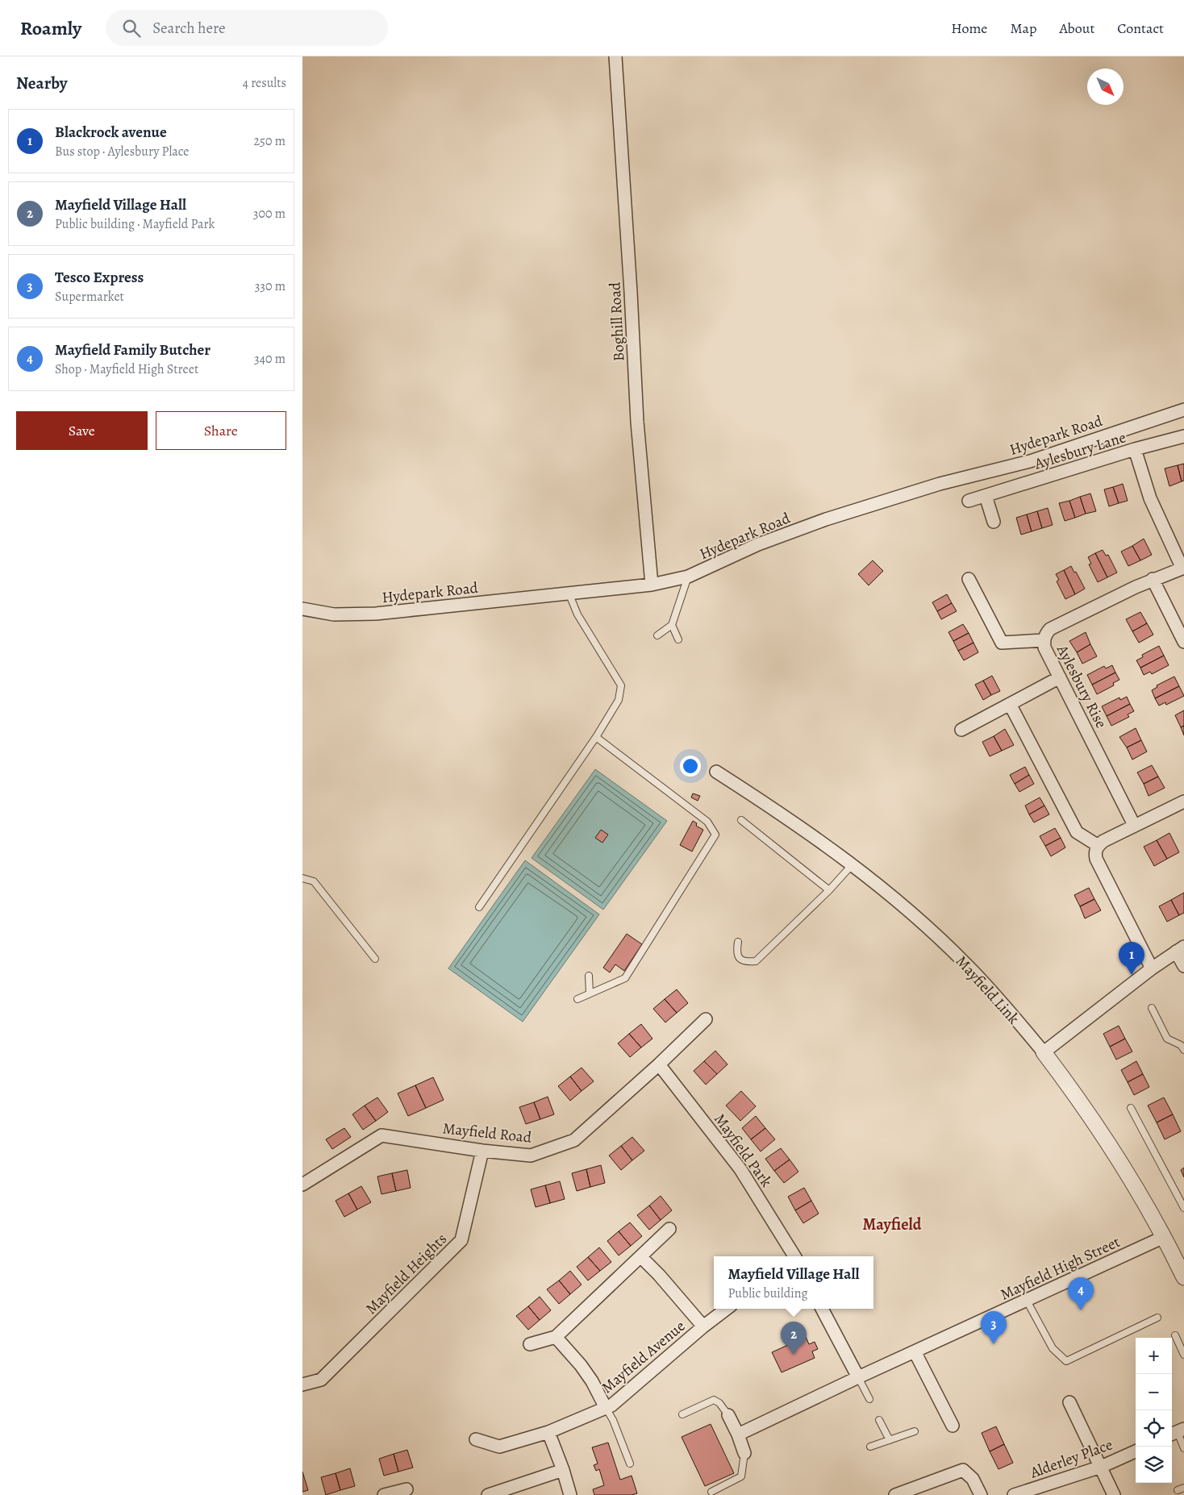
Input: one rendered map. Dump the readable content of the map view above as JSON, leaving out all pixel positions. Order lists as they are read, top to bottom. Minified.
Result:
{"streets":{"street":["Boghill Road","Hydepark Road","Aylesbury Lane","Aylesbury Rise","Mayfield Link","Mayfield Road","Mayfield Park","Mayfield High Street","Mayfield Heights","Mayfield Avenue","Alderley Place"]},"crossings":[["Boghill Road","Hydepark Road"],["Mayfield Link","Mayfield High Street"],["Mayfield Road","Mayfield Park"],["Mayfield Road","Mayfield Heights"]],"districts":["Mayfield"],"north":"bottom right","page":{"header":"Roamly","search":"Search here","nav":["Home","Map","About","Contact"],"heading":["Nearby","4 results"],"list":[{"mark":"1","name":"Blackrock avenue","note":"Bus stop · Aylesbury Place","value":"250 m"},{"mark":"2","name":"Mayfield Village Hall","note":"Public building · Mayfield Park","value":"300 m"},{"mark":"3","name":"Tesco Express","note":"Supermarket","value":"330 m"},{"mark":"4","name":"Mayfield Family Butcher","note":"Shop · Mayfield High Street","value":"340 m"}],"buttons":["Save","Share"],"pins":["1","4","3","2"],"popup":["Mayfield Village Hall","Public building"],"map_buttons":["+","−"]}}
